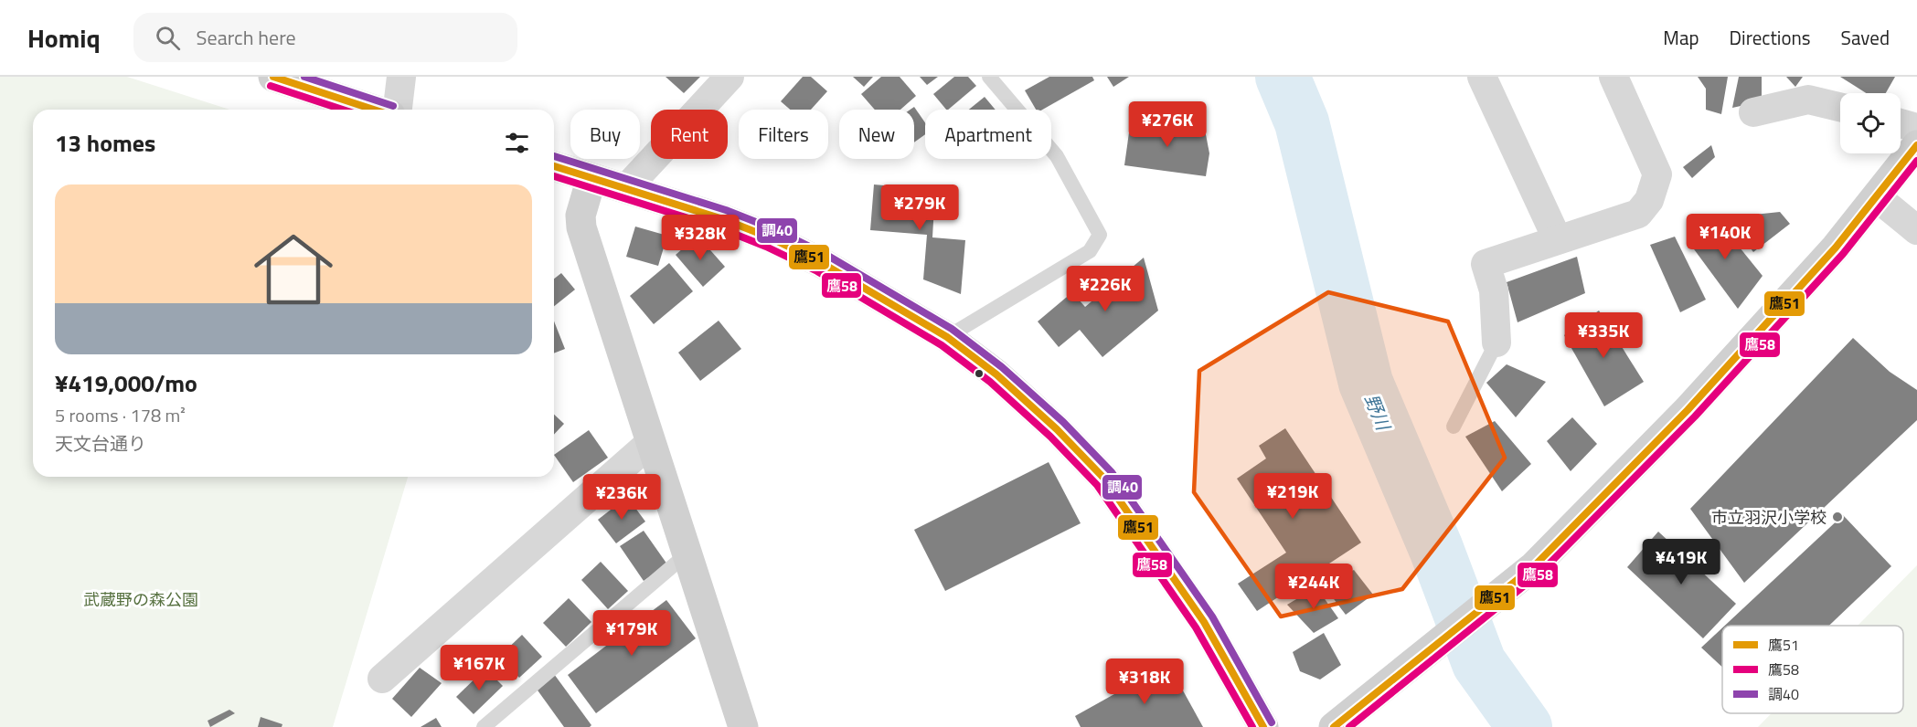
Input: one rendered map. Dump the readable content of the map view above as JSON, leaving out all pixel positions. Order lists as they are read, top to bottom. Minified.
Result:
{"water":["野川"],"parks":["武蔵野の森公園"],"places":["市立羽沢小学校"],"lines":["transit line 鷹51","transit line 調40","transit line 鷹58"],"legend":["鷹51","鷹58","調40"],"page":{"header":"Homiq","search":"Search here","nav":["Map","Directions","Saved"],"price":["¥276K","¥279K","¥140K","¥328K","¥226K","¥335K","¥219K","¥236K","¥419K","¥244K","¥179K","¥167K","¥318K"],"chip":["Buy","Rent","Filters","New","Apartment"],"heading":"13 homes","list":[{"name":"¥419,000/mo","note":"5 rooms · 178 m² · 天文台通り"}]}}
